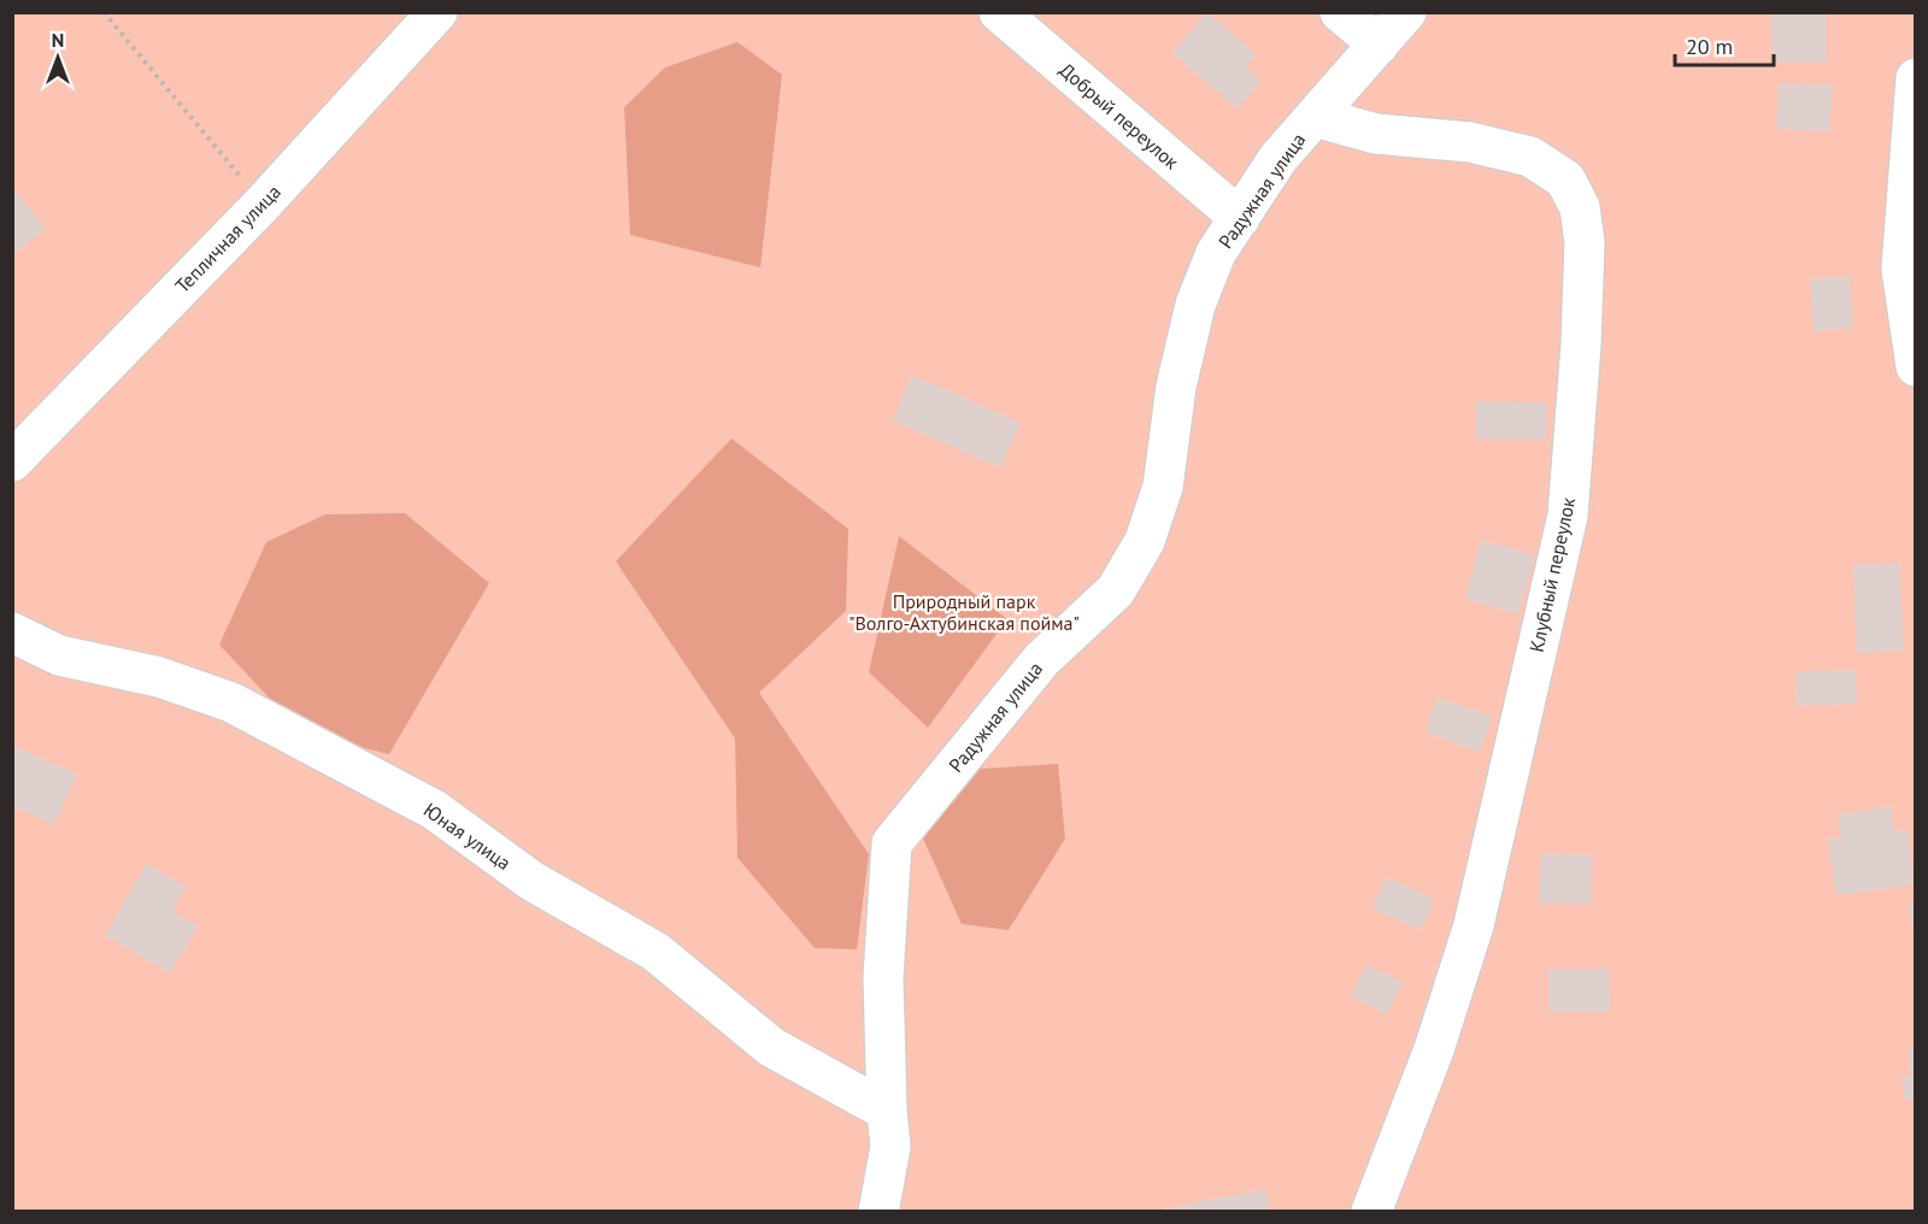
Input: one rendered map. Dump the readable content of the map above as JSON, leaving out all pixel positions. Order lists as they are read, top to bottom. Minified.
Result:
{"streets":{"street":["Добрый переулок","Радужная улица","Тепличная улица","Клубный переулок","Юная улица"]},"crossings":[["Добрый переулок","Радужная улица"],["Радужная улица","Клубный переулок"],["Радужная улица","Юная улица"]],"parks":["Природный парк \"Волго-Ахтубинская пойма\""],"scale_bar":"20 m","north":"top"}
